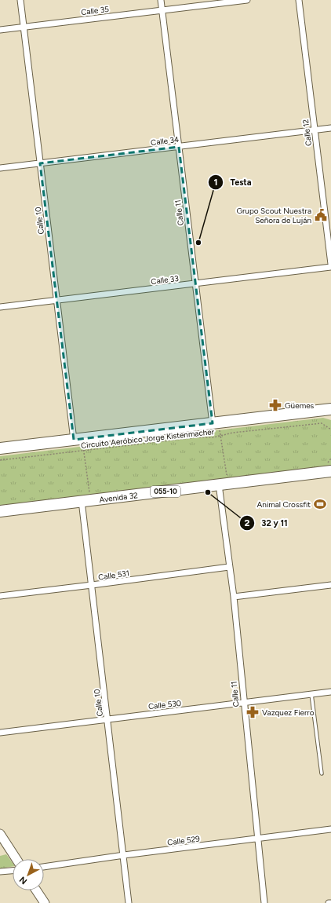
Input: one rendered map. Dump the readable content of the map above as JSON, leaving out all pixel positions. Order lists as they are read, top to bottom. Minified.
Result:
{"streets":{"highway":["055-10","Avenida 32"],"street":["Calle 35","Calle 12","Calle 34","Calle 11","Calle 10","Calle 33","Calle 531","Calle 530","Calle 529"],"path":["Circuito Aeróbico Jorge Kistenmacher"]},"crossings":[["Calle 35","Calle 11"],["Calle 35","Calle 10"],["Calle 12","Calle 34"],["Calle 34","Calle 11"],["Calle 34","Calle 10"],["Calle 11","Calle 33"],["Calle 11","Avenida 32"],["Calle 11","Calle 531"],["Calle 11","Calle 530"],["Calle 11","Calle 529"],["Calle 10","Calle 33"],["Calle 10","Avenida 32"],["Calle 10","Calle 531"],["Calle 10","Calle 530"],["Calle 10","Calle 529"]],"places":{"public building":["Grupo Scout Nuestra Señora de Luján"],"other":["Testa","32 y 11"],"pharmacy":["Güemes","Vazquez Fierro"],"sports":["Animal Crossfit"]},"north":"bottom left"}
